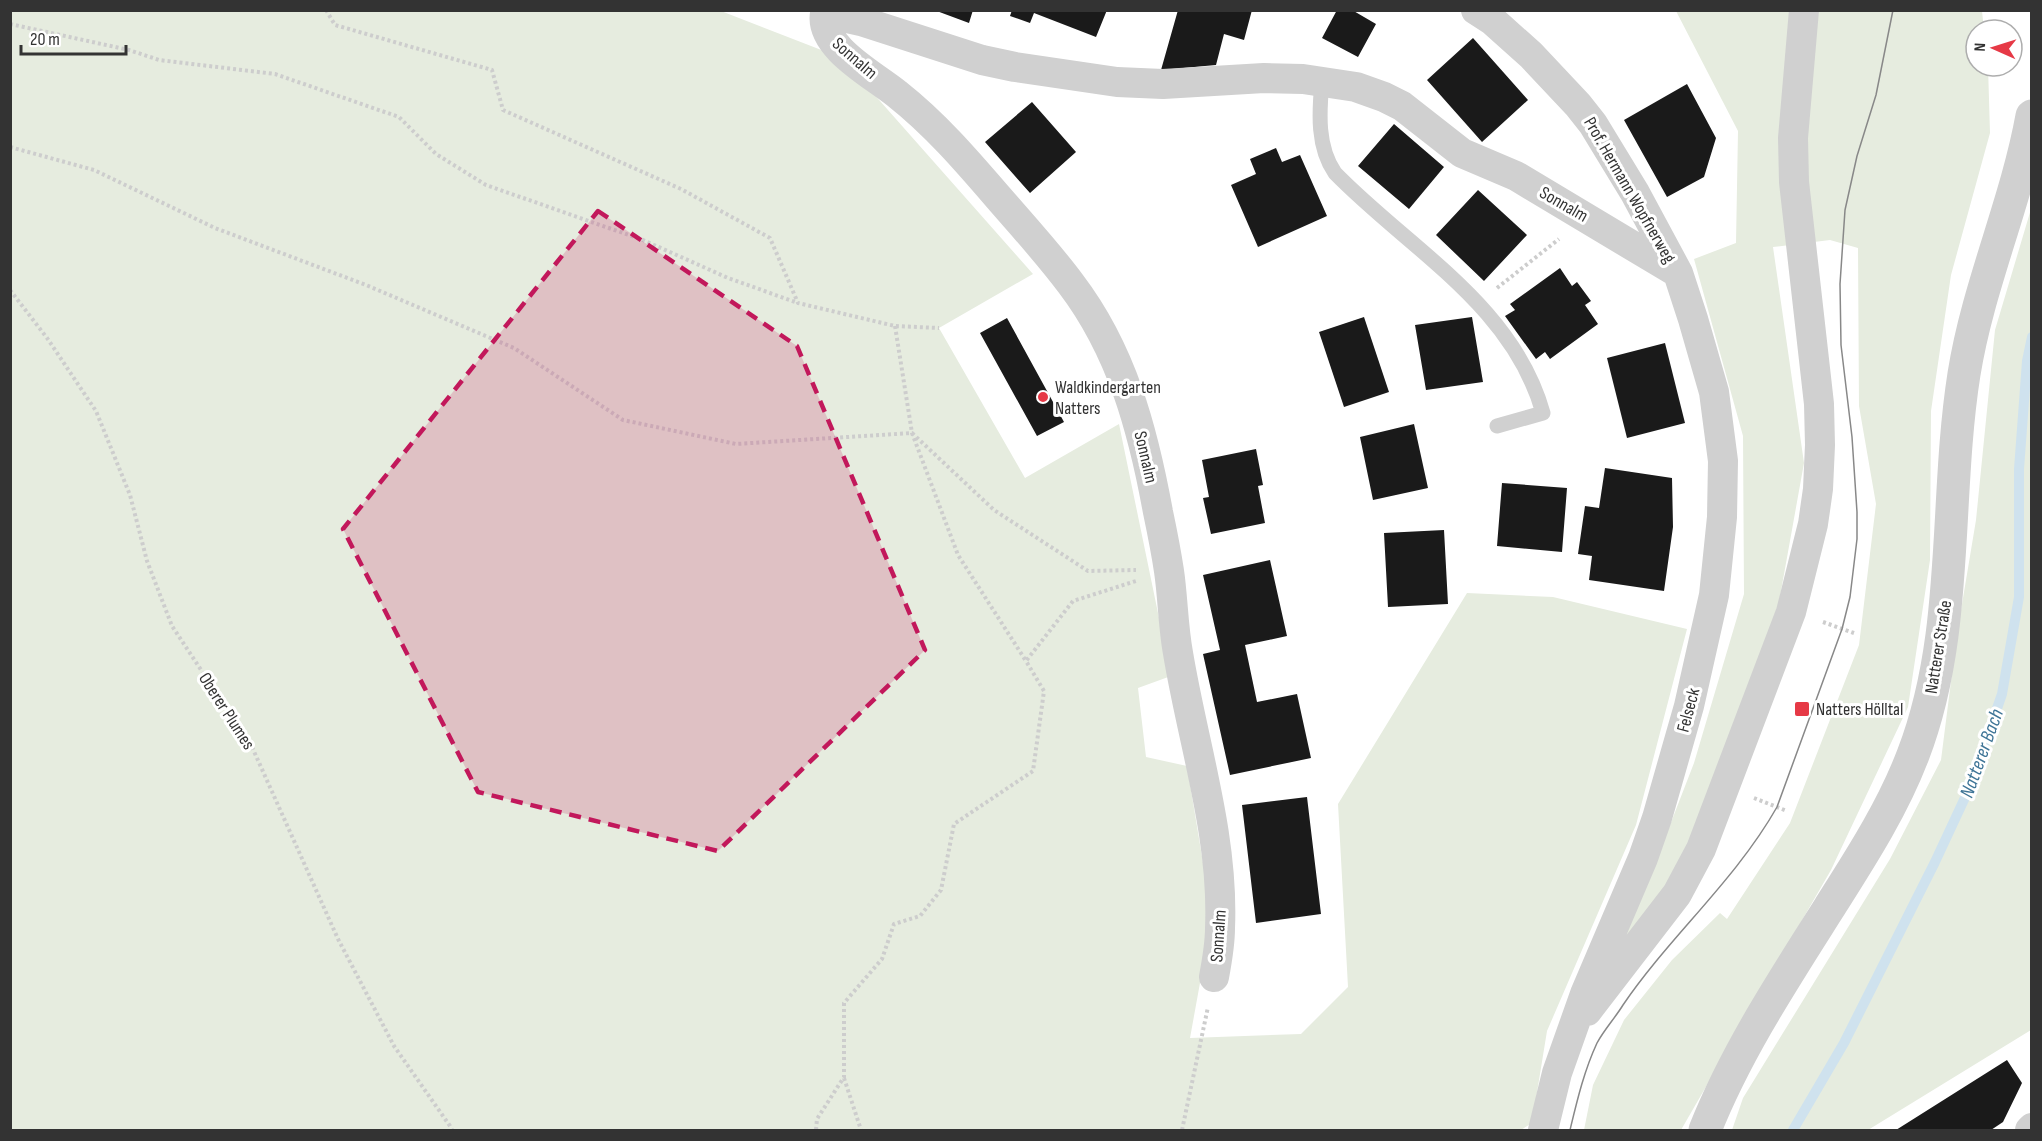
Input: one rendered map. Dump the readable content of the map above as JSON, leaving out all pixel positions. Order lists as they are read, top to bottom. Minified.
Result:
{"streets":{"street":["Sonnalm","Prof. Hermann Wopfnerweg","Natterer Straße","Felseck"],"path":["Oberer Plumes"]},"crossings":[["Sonnalm","Prof. Hermann Wopfnerweg"],["Sonnalm","Felseck"],["Prof. Hermann Wopfnerweg","Felseck"]],"water":["Natterer Bach"],"places":{"other":["Waldkindergarten Natters"],"transit":["Natters Hölltal"]},"scale_bar":"20 m","north":"left"}
